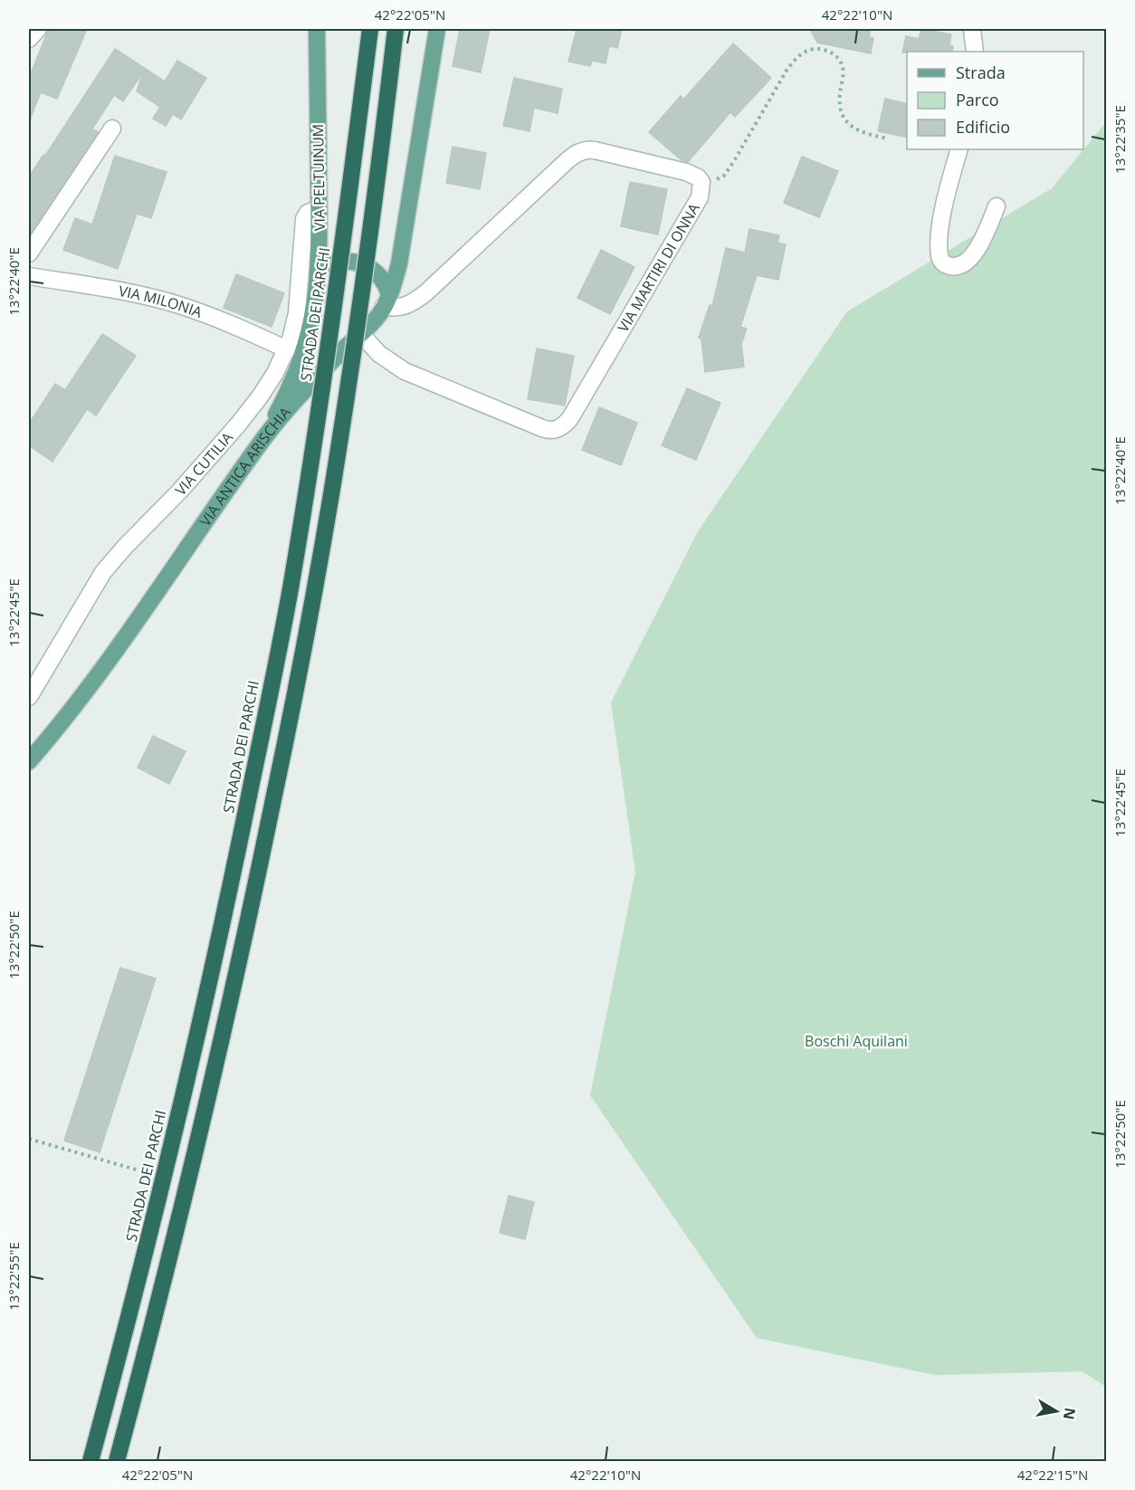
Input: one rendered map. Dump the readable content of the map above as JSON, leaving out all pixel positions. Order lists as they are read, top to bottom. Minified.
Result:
{"streets":{"highway":["STRADA DEI PARCHI"],"main road":["VIA PELTUINUM","VIA ANTICA ARISCHIA"],"street":["VIA MARTIRI DI ONNA","VIA MILONIA","VIA CUTILIA"]},"crossings":[["VIA PELTUINUM","VIA MARTIRI DI ONNA"],["VIA PELTUINUM","VIA CUTILIA"],["VIA PELTUINUM","VIA ANTICA ARISCHIA"],["VIA MARTIRI DI ONNA","VIA ANTICA ARISCHIA"],["VIA MILONIA","VIA CUTILIA"]],"parks":["Boschi Aquilani"],"legend":["Strada","Parco","Edificio"],"north":"right","coordinates":["42°22'05\"N","42°22'10\"N","13°22'35\"E","13°22'40\"E","13°22'45\"E","13°22'50\"E","13°22'55\"E","42°22'15\"N"]}
